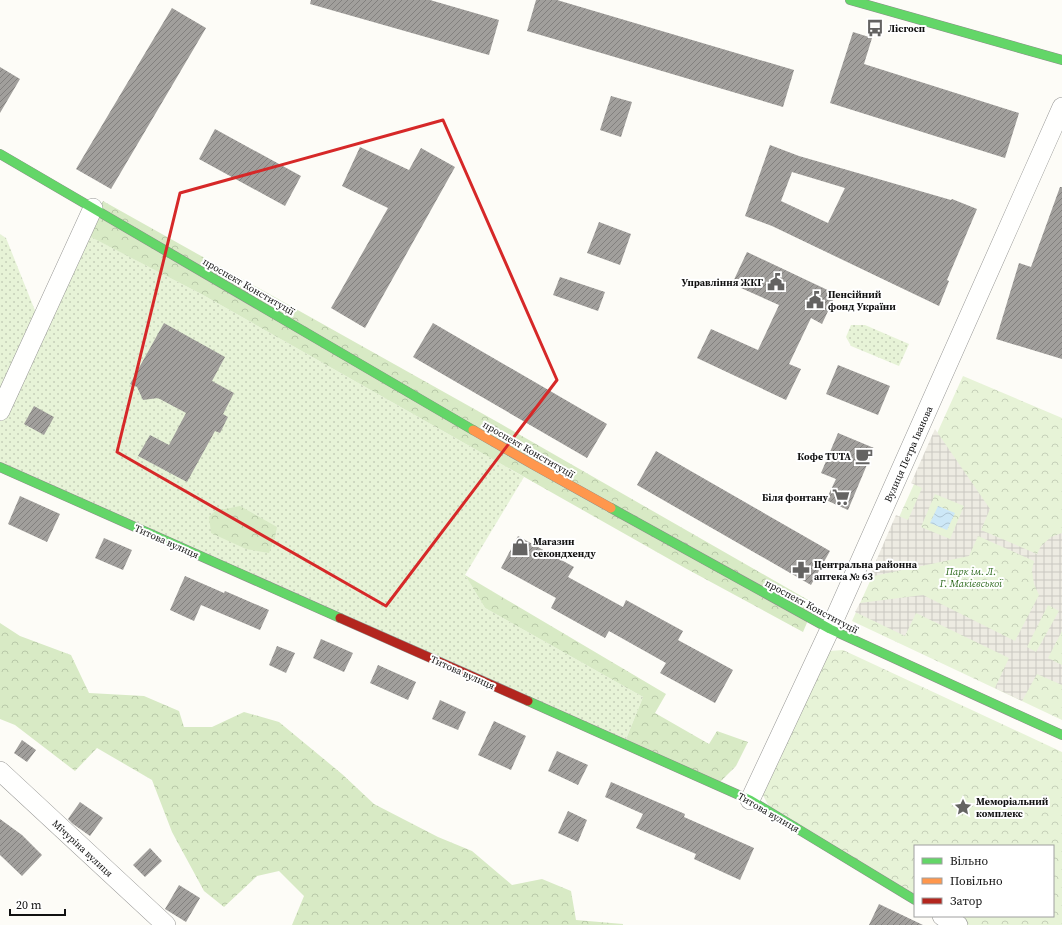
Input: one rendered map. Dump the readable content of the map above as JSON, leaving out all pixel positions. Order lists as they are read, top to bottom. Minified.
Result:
{"streets":{"main road":["проспект Конституції","Титова вулиця"],"street":["Вулиця Петра Іванова","Мічуріна вулиця"]},"crossings":[["проспект Конституції","Вулиця Петра Іванова"],["Вулиця Петра Іванова","Титова вулиця"]],"parks":["Парк ім. Л. Г. Макієвської"],"places":{"bus stop":["Лісгосп"],"public building":["Управління ЖКГ","Пенсійний фонд України"],"cafe":["Кофе TUTA"],"supermarket":["Біля фонтану"],"shop":["Магазин секондхенду"],"pharmacy":["Центральна районна аптека № 63"],"place":["Меморіальний комплекс"]},"legend":["Вільно","Повільно","Затор"],"scale_bar":"20 m"}
